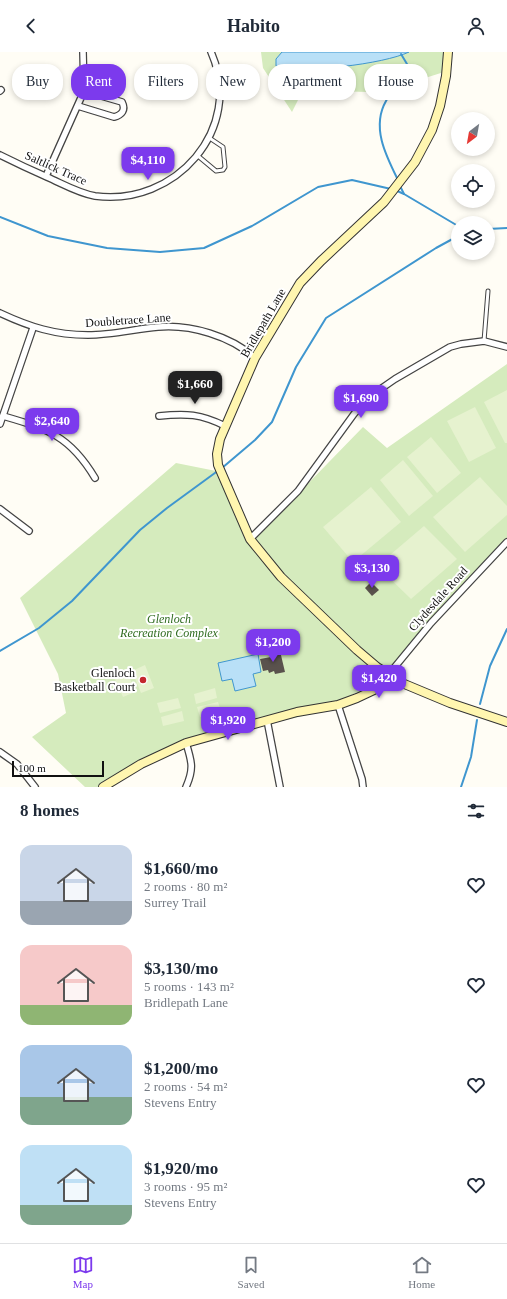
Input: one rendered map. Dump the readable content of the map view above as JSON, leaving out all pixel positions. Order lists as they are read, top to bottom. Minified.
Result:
{"streets":{"street":["Saltlick Trace","Doubletrace Lane","Bridlepath Lane","Clydesdale Road"]},"crossings":[["Doubletrace Lane","Bridlepath Lane"],["Bridlepath Lane","Clydesdale Road"]],"parks":["Glenloch Recreation Complex"],"places":["Glenloch Basketball Court"],"scale_bar":"100 m","north":"bottom left","page":{"header":"Habito","chip":["Buy","Rent","Filters","New","Apartment","House"],"price":["$4,110","$1,660","$1,690","$2,640","$3,130","$1,200","$1,420","$1,920"],"scale":"100 m","heading":"8 homes","list":[{"name":"$1,660/mo","note":"2 rooms · 80 m² · Surrey Trail"},{"name":"$3,130/mo","note":"5 rooms · 143 m² · Bridlepath Lane"},{"name":"$1,200/mo","note":"2 rooms · 54 m² · Stevens Entry"},{"name":"$1,920/mo","note":"3 rooms · 95 m² · Stevens Entry"}],"tabs":["Map","Saved","Home"]}}
